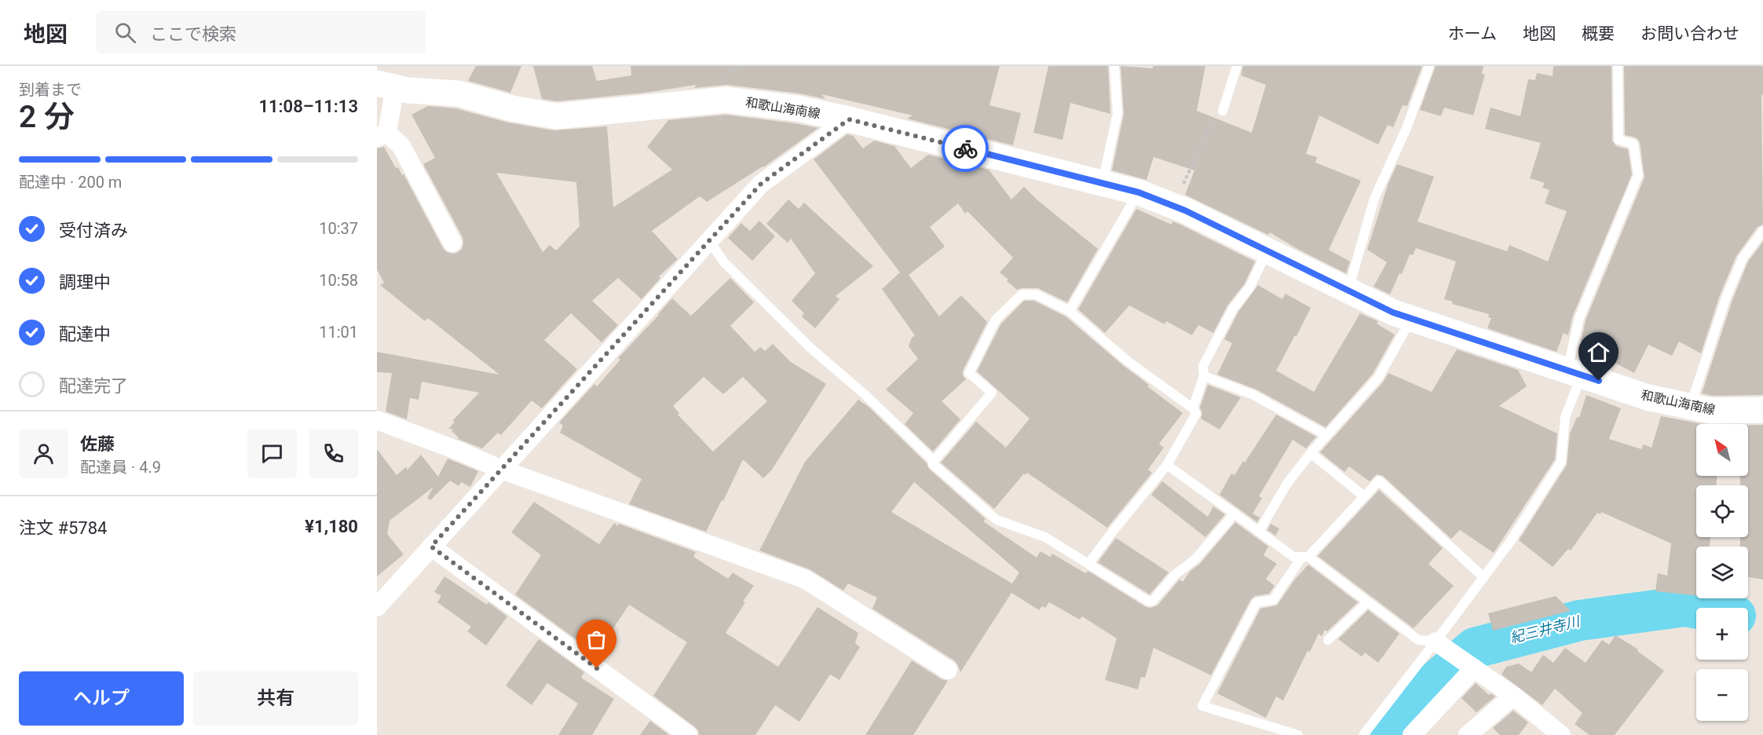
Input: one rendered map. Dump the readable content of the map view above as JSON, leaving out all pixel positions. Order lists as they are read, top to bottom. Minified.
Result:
{"streets":{"main road":["和歌山海南線"]},"water":["紀三井寺川"],"north":"top left","page":{"header":"地図","search":"ここで検索","nav":["ホーム","地図","概要","お問い合わせ"],"heading":["2 分","到着まで","11:08–11:13"],"panel":["佐藤","配達員 · 4.9","注文 #5784","¥1,180"],"bar":"配達中 · 200 m","list":[["受付済み","10:37"],["調理中","10:58"],["配達中","11:01"],"配達完了"],"map_buttons":["+","−"],"buttons":["ヘルプ","共有"]}}
